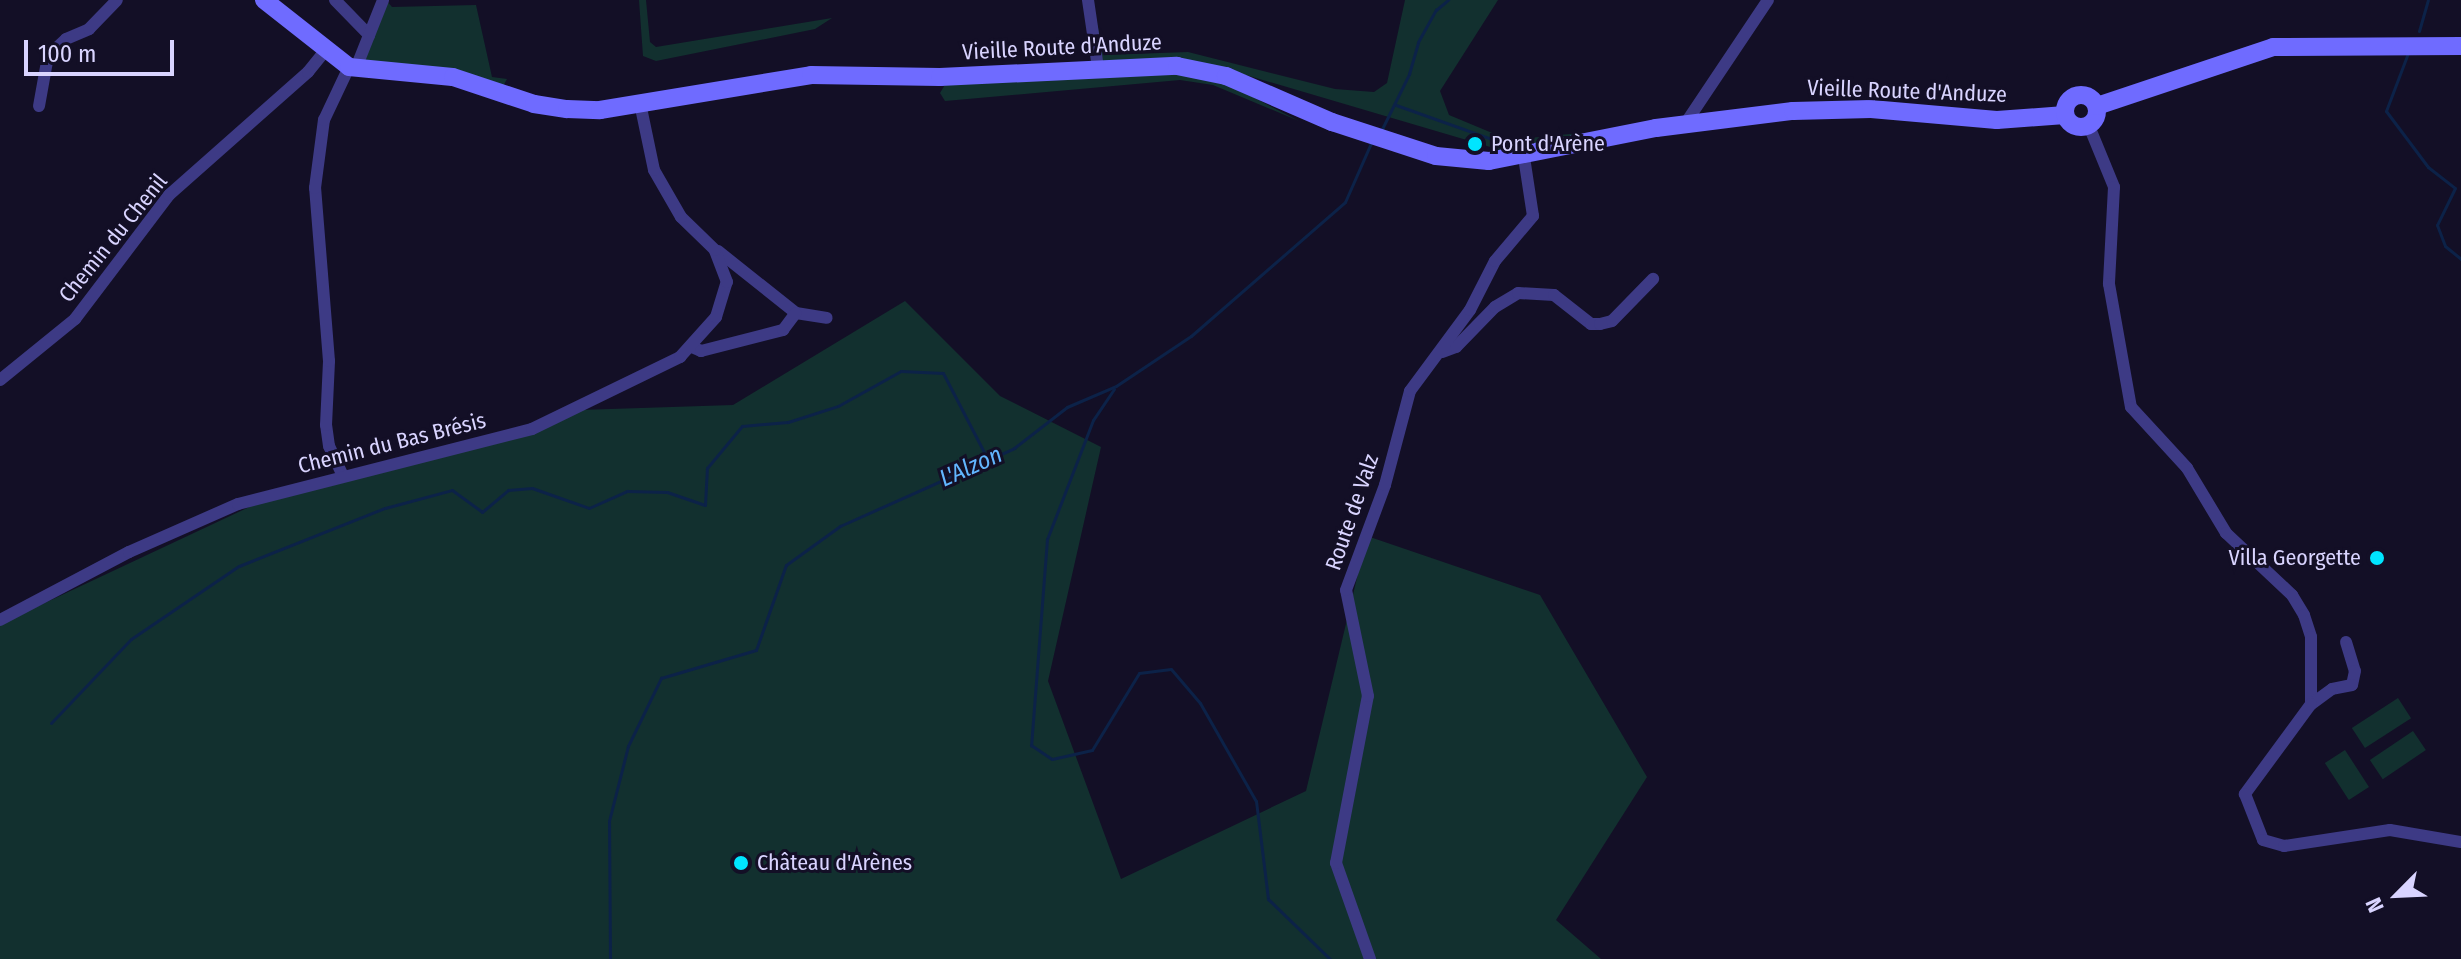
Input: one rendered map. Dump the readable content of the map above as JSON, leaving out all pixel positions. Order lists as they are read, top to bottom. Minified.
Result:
{"streets":{"street":["Vieille Route d'Anduze","Chemin du Chenil","Chemin du Bas Brésis","Route de Valz"]},"crossings":[["Vieille Route d'Anduze","Chemin du Chenil"],["Vieille Route d'Anduze","Chemin du Bas Brésis"],["Vieille Route d'Anduze","Route de Valz"]],"water":["L'Alzon"],"places":["Pont d'Arène","Villa Georgette","Château d'Arènes"],"scale_bar":"100 m","north":"bottom left"}
